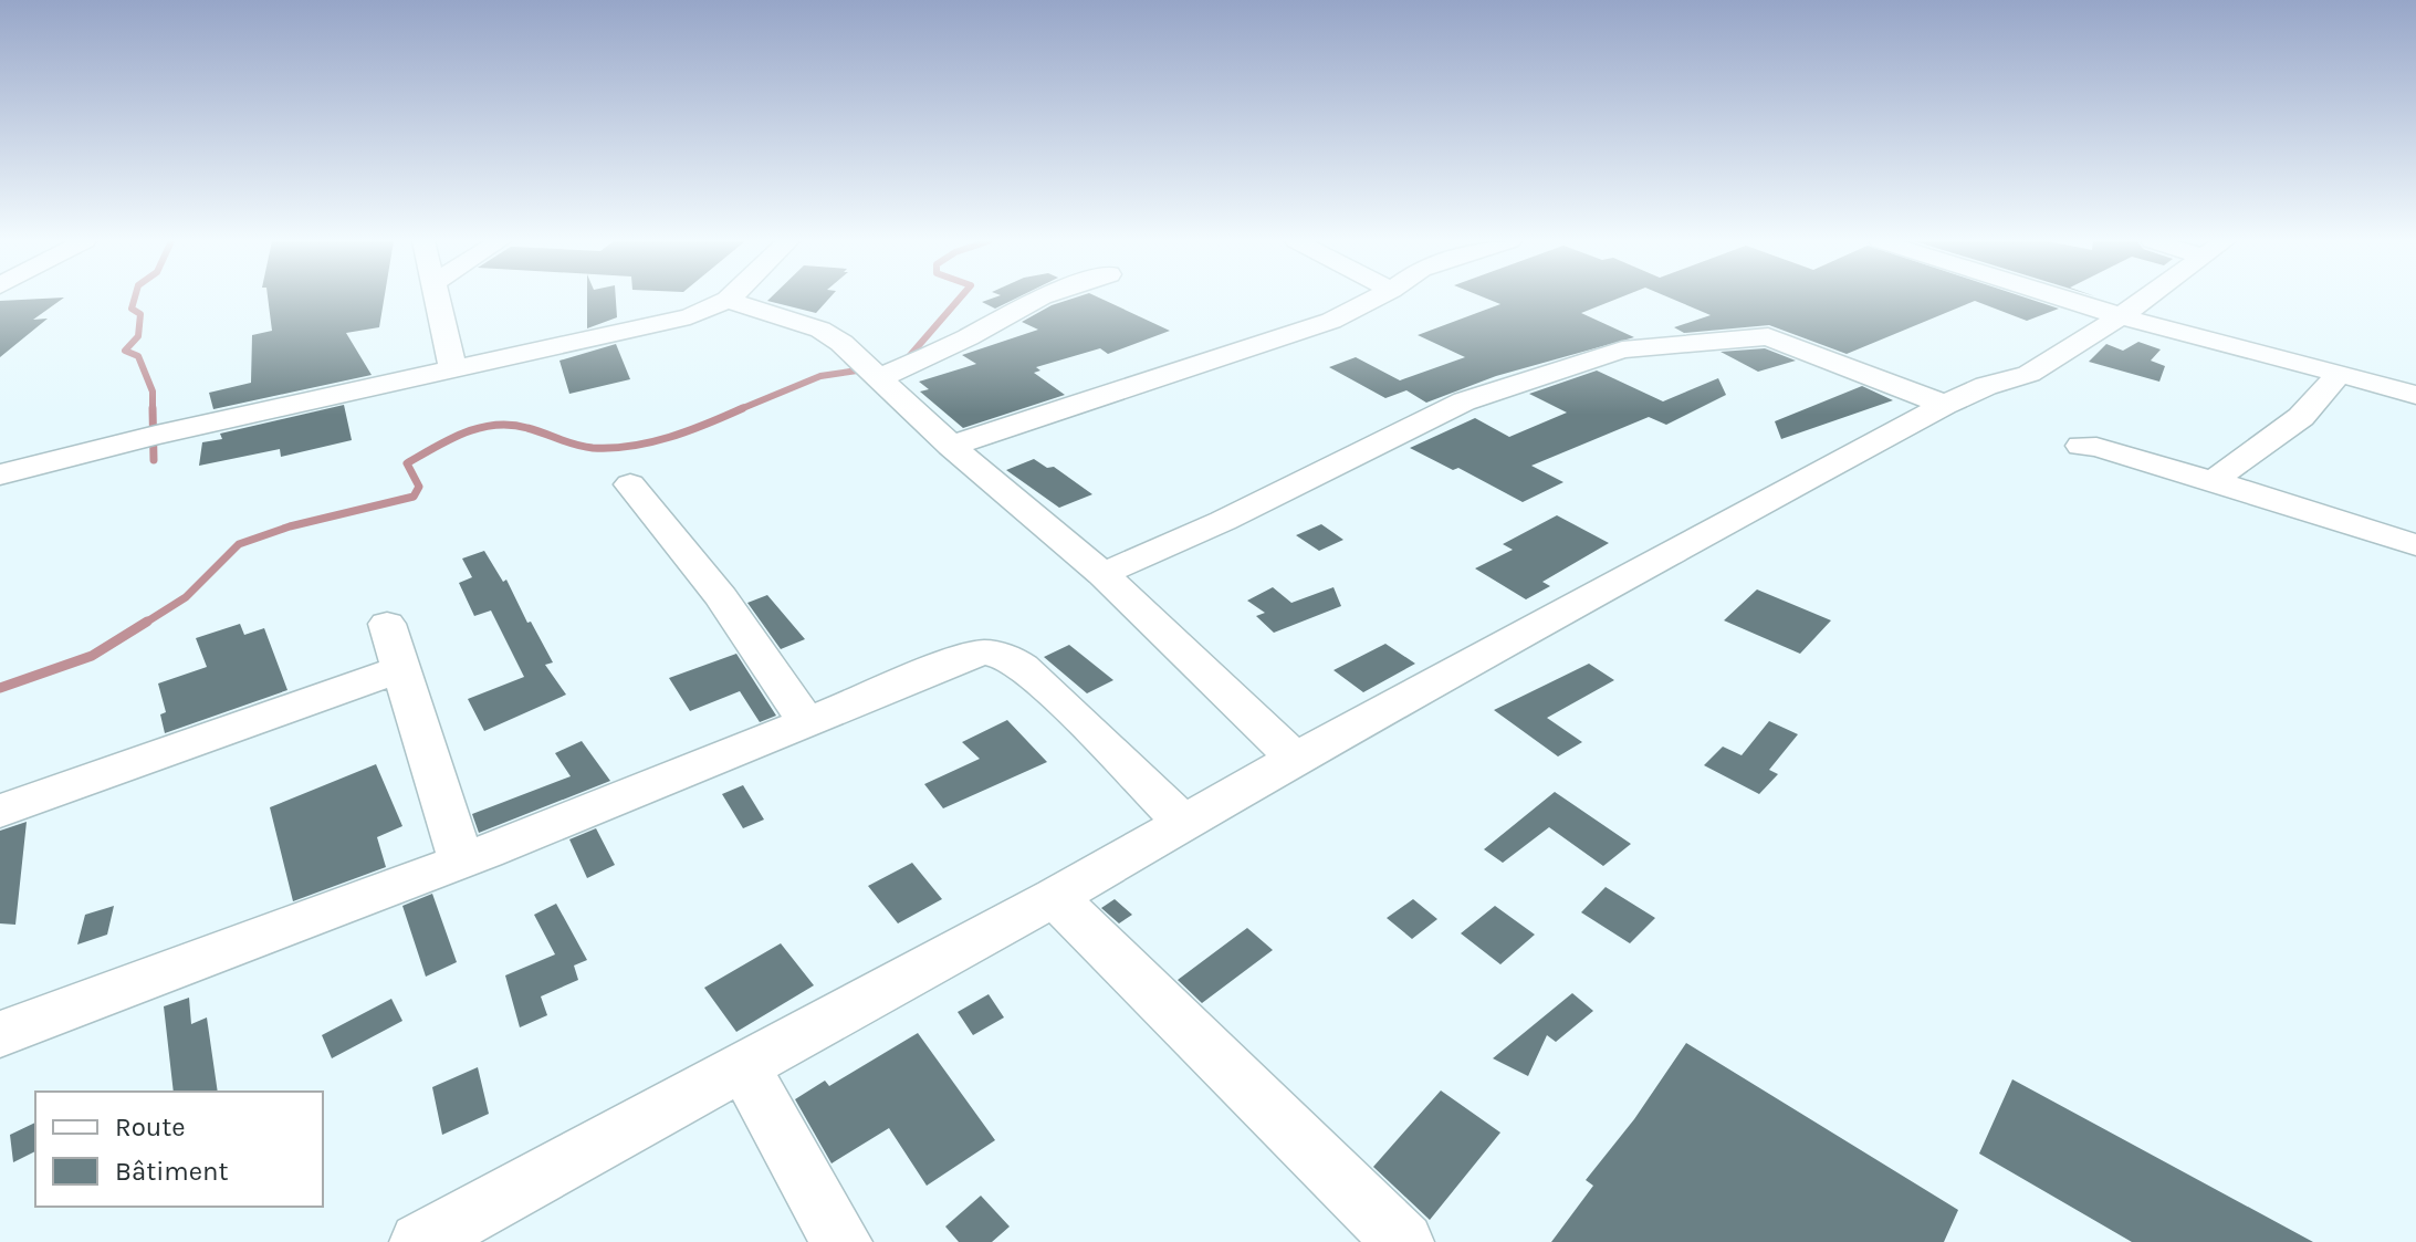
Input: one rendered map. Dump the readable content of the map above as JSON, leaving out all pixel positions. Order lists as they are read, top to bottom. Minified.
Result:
{"legend":["Route","Bâtiment"]}
